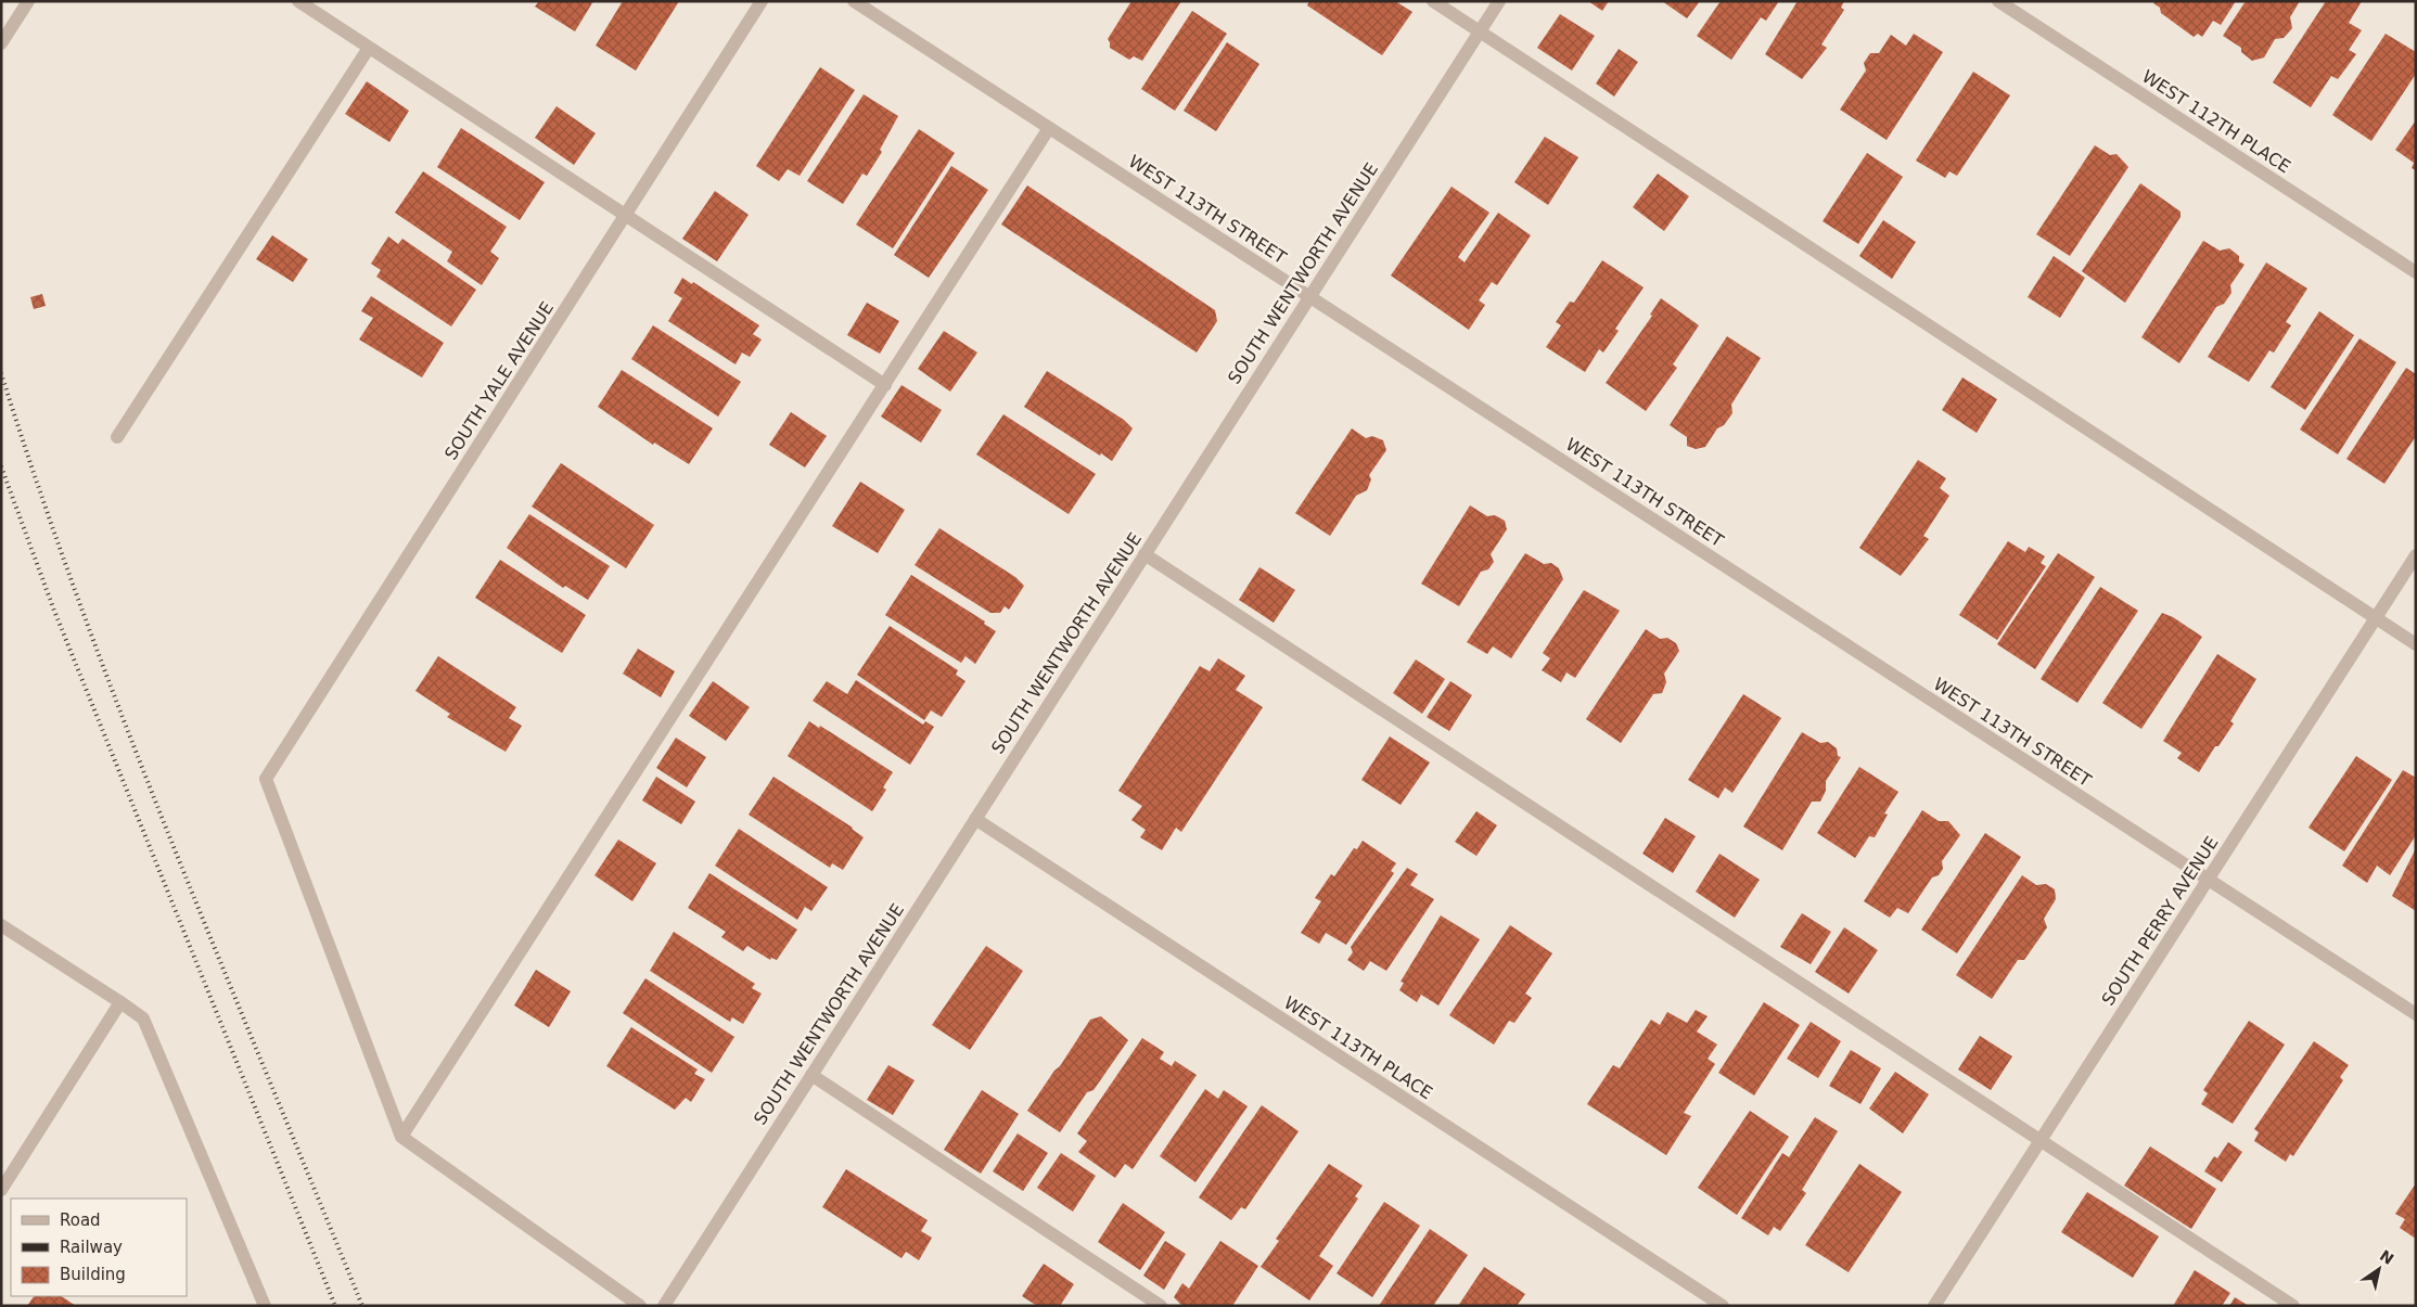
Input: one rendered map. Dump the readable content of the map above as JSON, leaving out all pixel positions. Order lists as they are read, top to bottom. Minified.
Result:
{"streets":{"street":["WEST 112TH PLACE","WEST 113TH STREET","SOUTH WENTWORTH AVENUE","SOUTH YALE AVENUE","SOUTH PERRY AVENUE","WEST 113TH PLACE"]},"crossings":[["WEST 113TH STREET","SOUTH WENTWORTH AVENUE"],["WEST 113TH STREET","SOUTH PERRY AVENUE"],["SOUTH WENTWORTH AVENUE","WEST 113TH PLACE"]],"legend":["Road","Railway","Building"],"north":"top right"}
